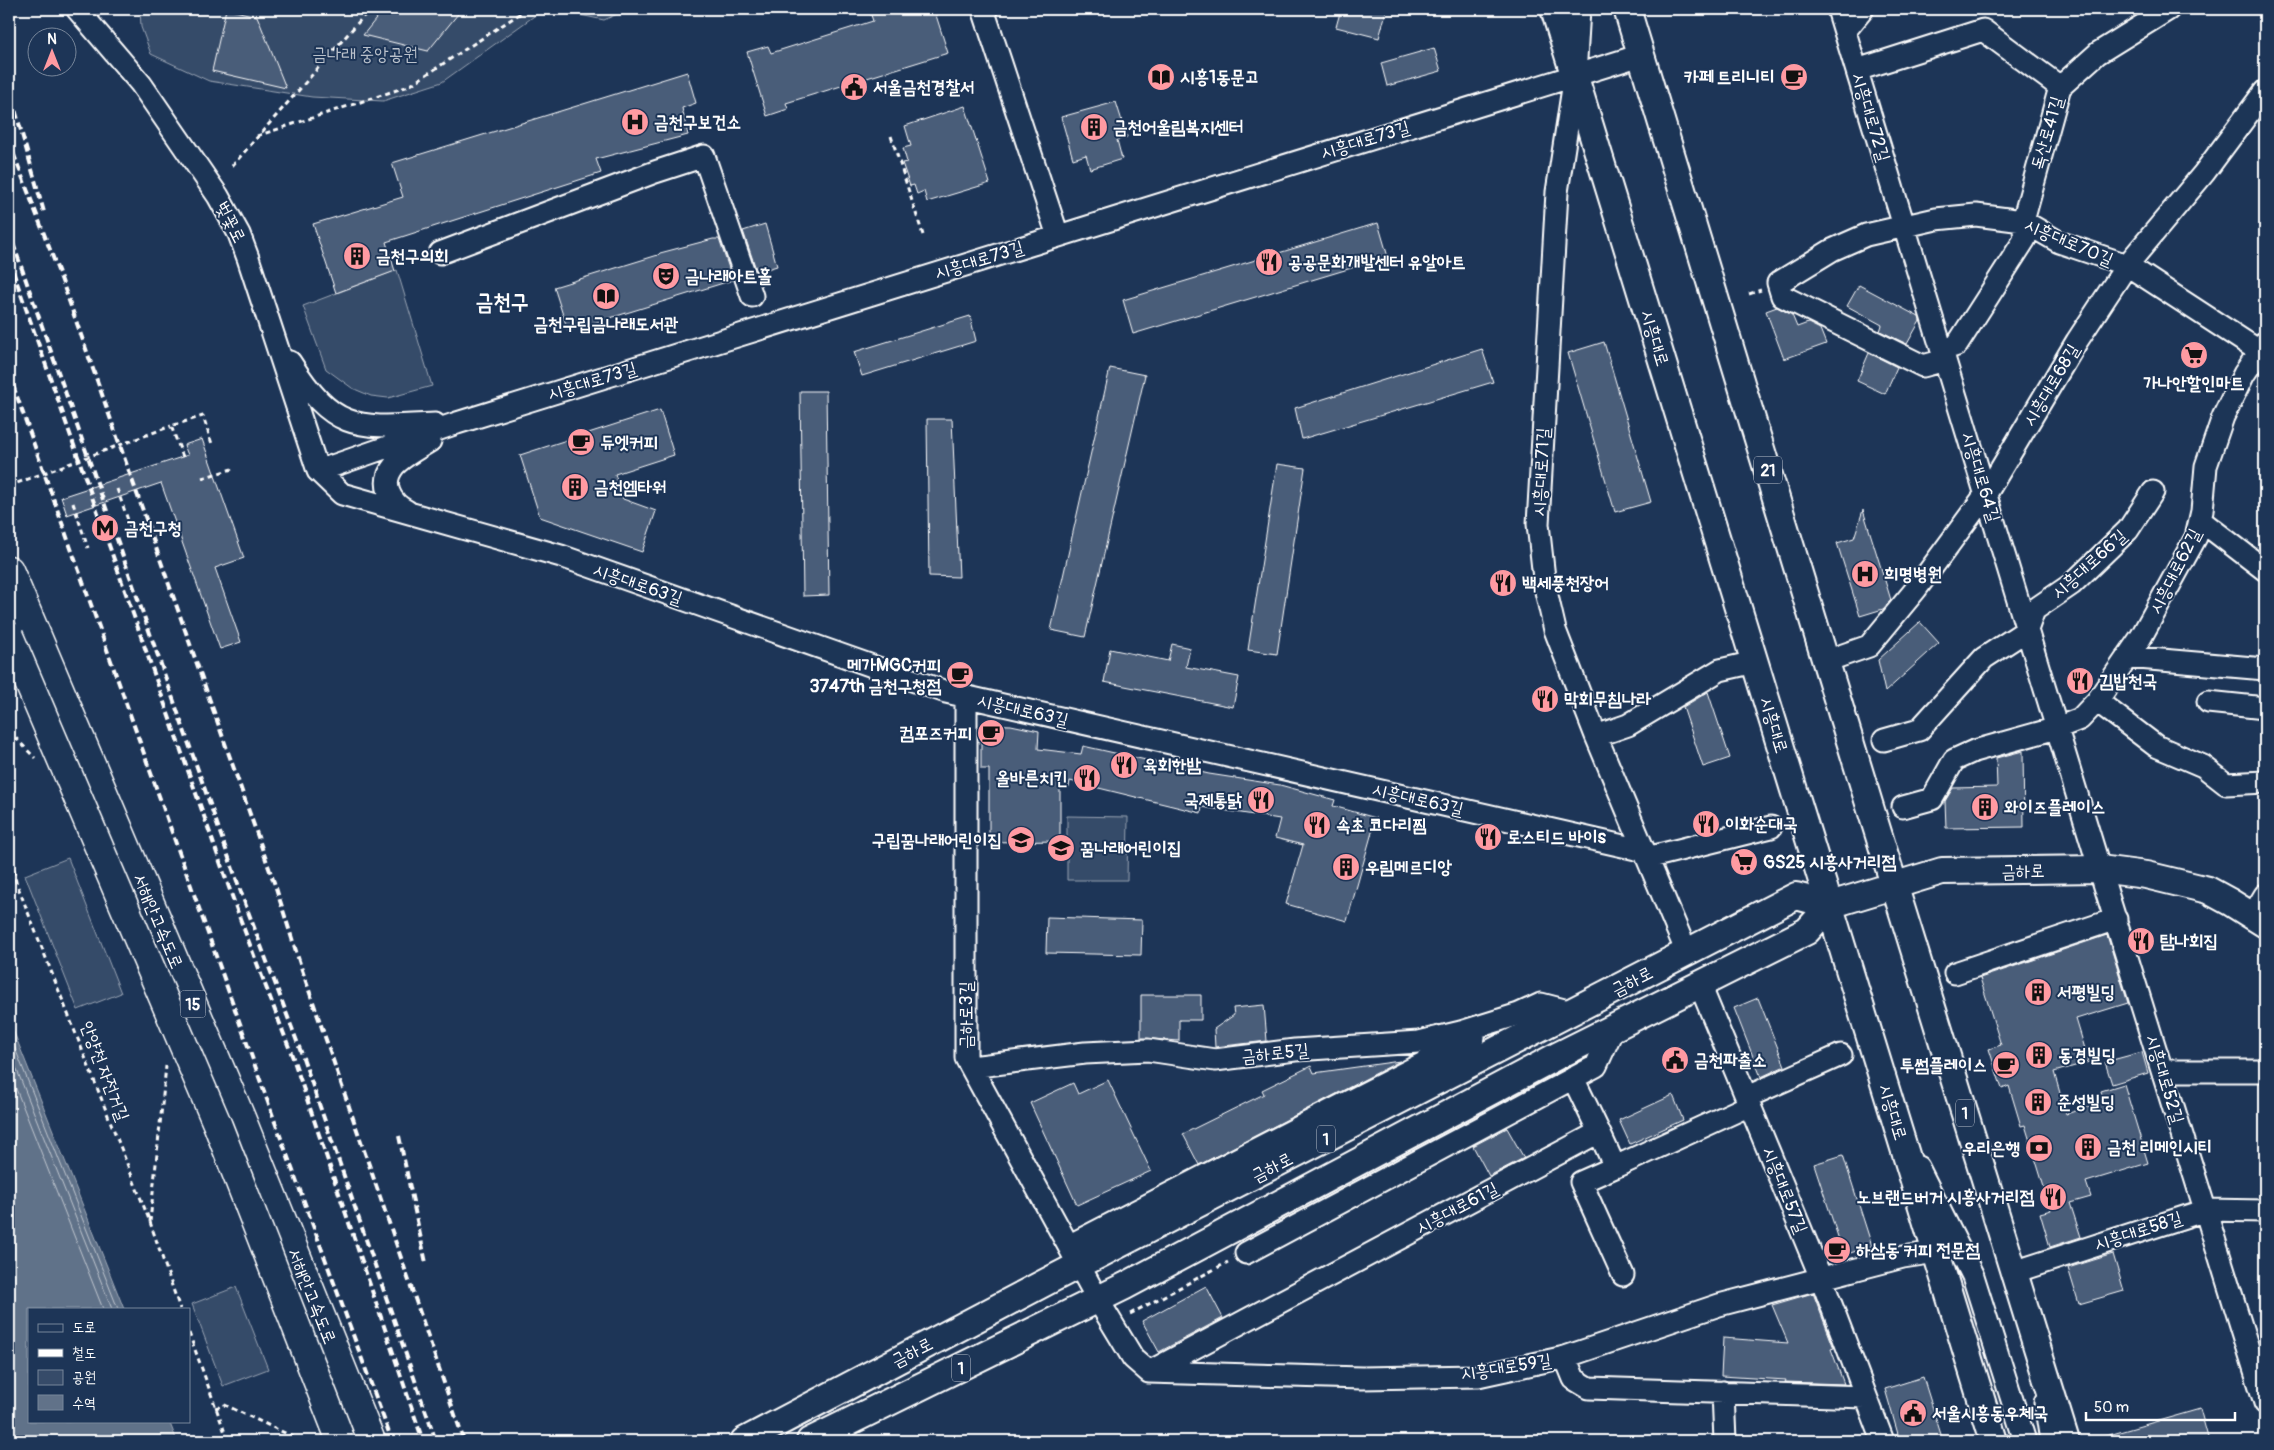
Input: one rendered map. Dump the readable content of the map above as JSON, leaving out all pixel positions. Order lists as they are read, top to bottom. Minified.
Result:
{"streets":{"highway":["서해안고속도로","15"],"main road":["시흥대로","21","금하로","1"],"street":["시흥대로72길","독산로41길","시흥대로73길","벚꽃로","시흥대로70길","시흥대로68길","시흥대로71길","시흥대로64길","시흥대로66길","시흥대로62길","시흥대로63길","금하로3길","금하로5길","시흥대로52길","시흥대로57길","시흥대로61길","시흥대로58길","시흥대로59길"],"path":["안양천 자전거길"]},"crossings":[["시흥대로72길","시흥대로70길"],["시흥대로72길","시흥대로64길"],["독산로41길","시흥대로70길"],["독산로41길","시흥대로64길"],["시흥대로73길","벚꽃로"],["시흥대로73길","시흥대로"],["시흥대로73길","21"],["시흥대로73길","시흥대로71길"],["시흥대로73길","시흥대로63길"],["벚꽃로","시흥대로63길"],["시흥대로70길","시흥대로68길"],["시흥대로70길","시흥대로64길"],["시흥대로70길","시흥대로62길"],["시흥대로","시흥대로71길"],["시흥대로","금하로"],["시흥대로","시흥대로59길"],["시흥대로68길","21"],["시흥대로68길","시흥대로64길"],["21","금하로"],["21","1"],["시흥대로71길","시흥대로63길"],["시흥대로64길","시흥대로66길"],["시흥대로64길","시흥대로62길"],["시흥대로63길","금하로3길"],["금하로","금하로3길"],["금하로","금하로5길"],["금하로","시흥대로52길"],["금하로","1"],["금하로","시흥대로57길"],["금하로3길","금하로5길"],["시흥대로52길","시흥대로58길"],["1","시흥대로58길"],["시흥대로57길","시흥대로59길"],["시흥대로61길","시흥대로59길"]],"districts":["금천구"],"parks":["금나래 중앙공원"],"places":{"library":["시흥1동문고","금천구립금나래도서관"],"cafe":["카페 트리니티","듀엣커피","메가MGC커피 3747th 금천구청점","컴포즈커피","투썸플레이스","하삼동 커피 전문점"],"public building":["서울금천경찰서","금천파출소","서울시흥동우체국"],"hospital":["금천구보건소","희명병원"],"building":["금천어울림복지센터","금천구의회","금천엠타워","와이즈플레이스","우림메르디앙","서평빌딩","동경빌딩","준성빌딩","금천 리메인시티"],"restaurant":["공공문화개발센터 유알아트","백세풍천장어","김밥천국","막회무침나라","육회한밤","올바른치킨","국제통닭","이화순대국","속초 코다리찜","로스티드 바이s","탐나회집","노브랜드버거 시흥사거리점"],"theatre":["금나래아트홀"],"supermarket":["가나안할인마트","GS25 시흥사거리점"],"metro station":["금천구청"],"school or university":["구립꿈나래어린이집","꿈나래어린이집"],"bank":["우리은행"]},"legend":["도로","철도","공원","수역"],"scale_bar":"50 m","north":"top"}
